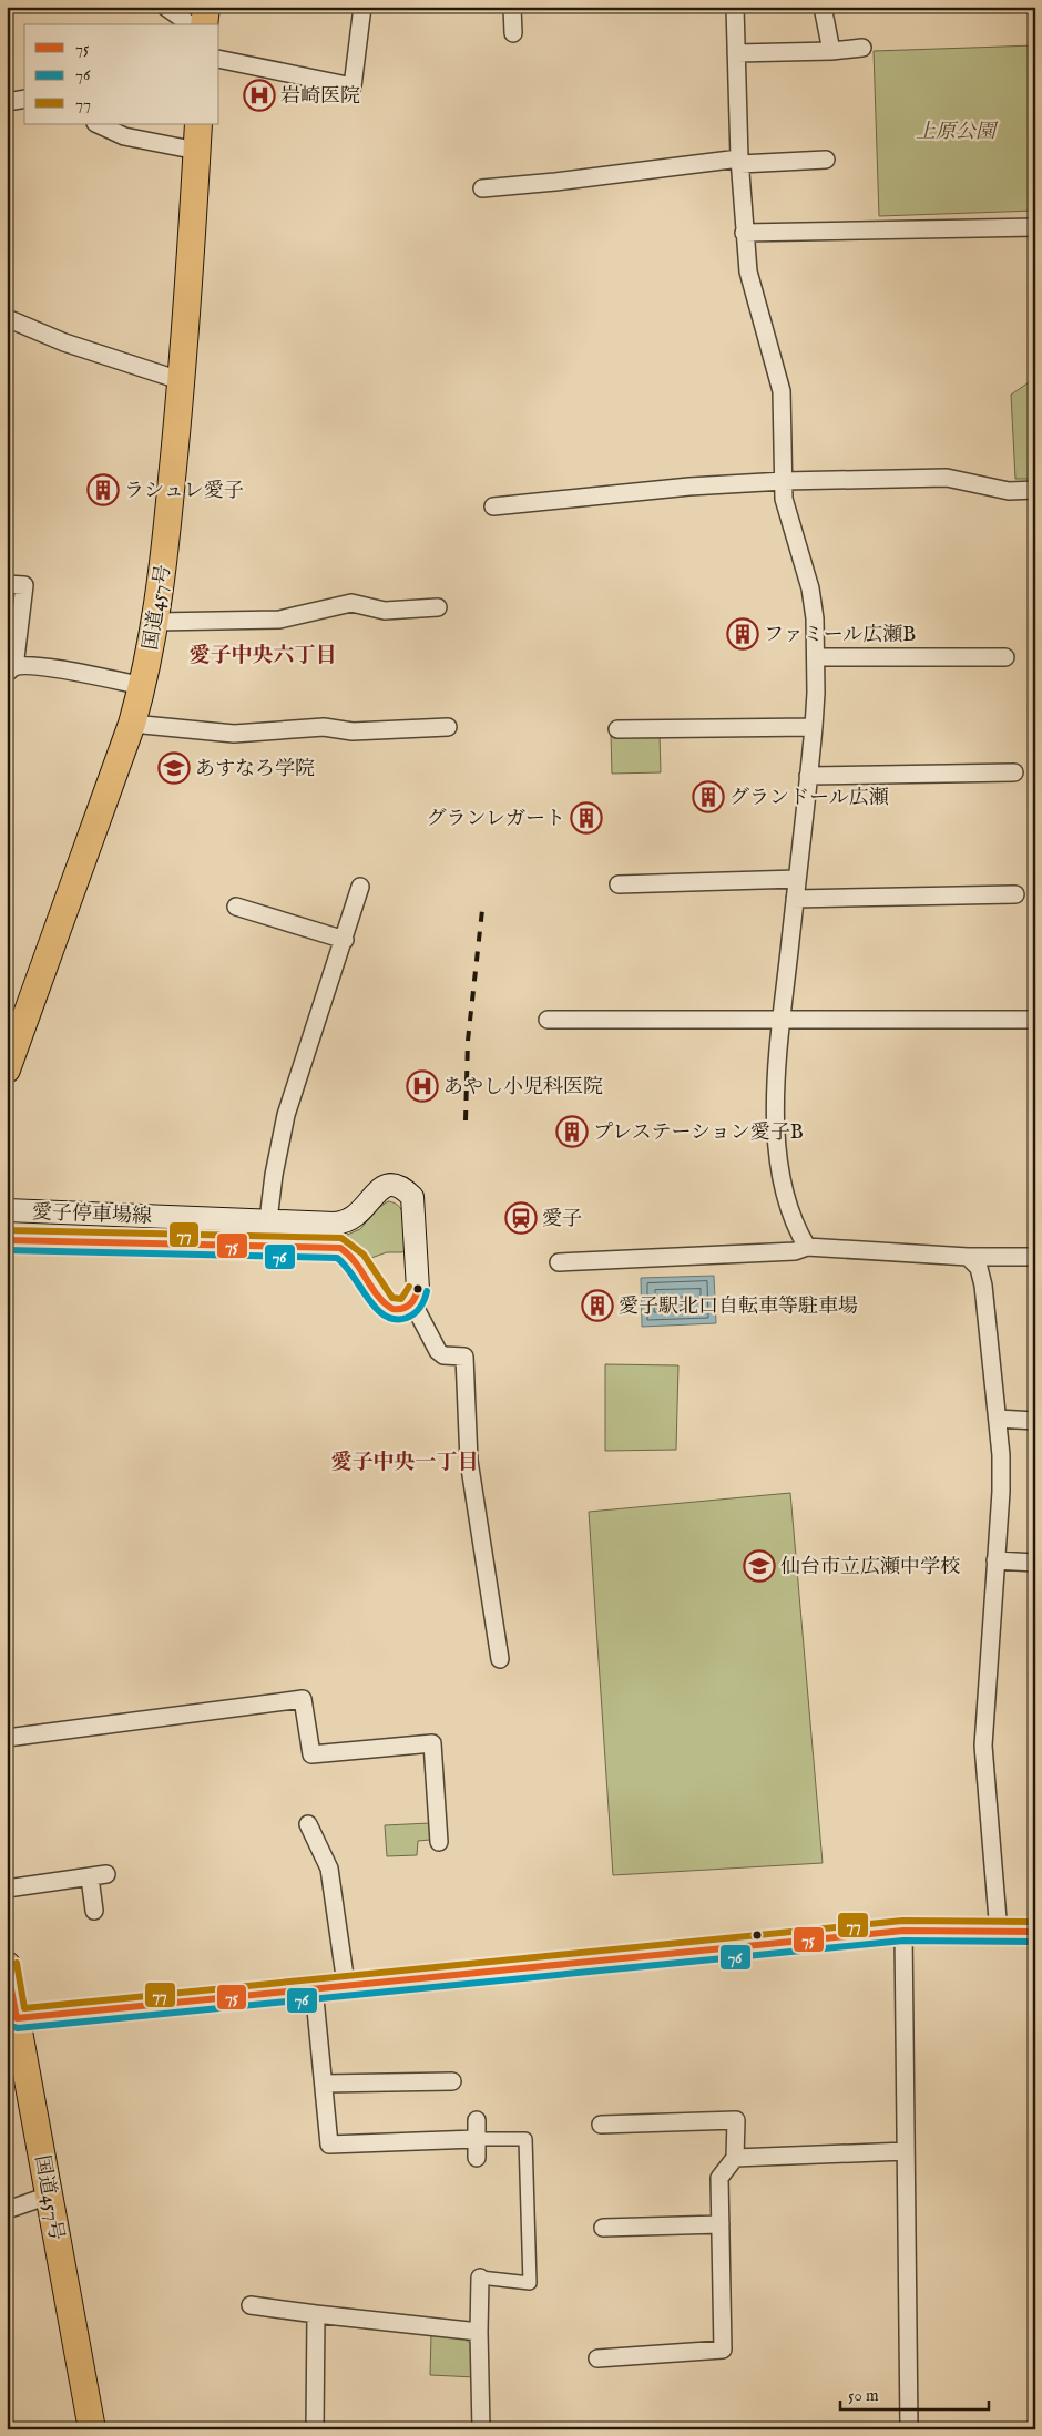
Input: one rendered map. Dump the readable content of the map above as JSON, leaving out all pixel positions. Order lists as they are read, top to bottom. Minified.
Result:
{"streets":{"highway":["国道457号"],"main road":["愛子停車場線"]},"districts":["愛子中央六丁目","愛子中央一丁目"],"parks":["上原公園"],"places":{"hospital":["岩崎医院","あやし小児科医院"],"building":["ラシュレ愛子","ファミール広瀬B","グランドール広瀬","グランレガート","プレステーション愛子B","愛子駅北口自転車等駐車場"],"school or university":["あすなろ学院","仙台市立広瀬中学校"],"station":["愛子"]},"lines":["transit line 77","transit line 75","transit line 76"],"legend":["75","76","77"],"scale_bar":"50 m"}
